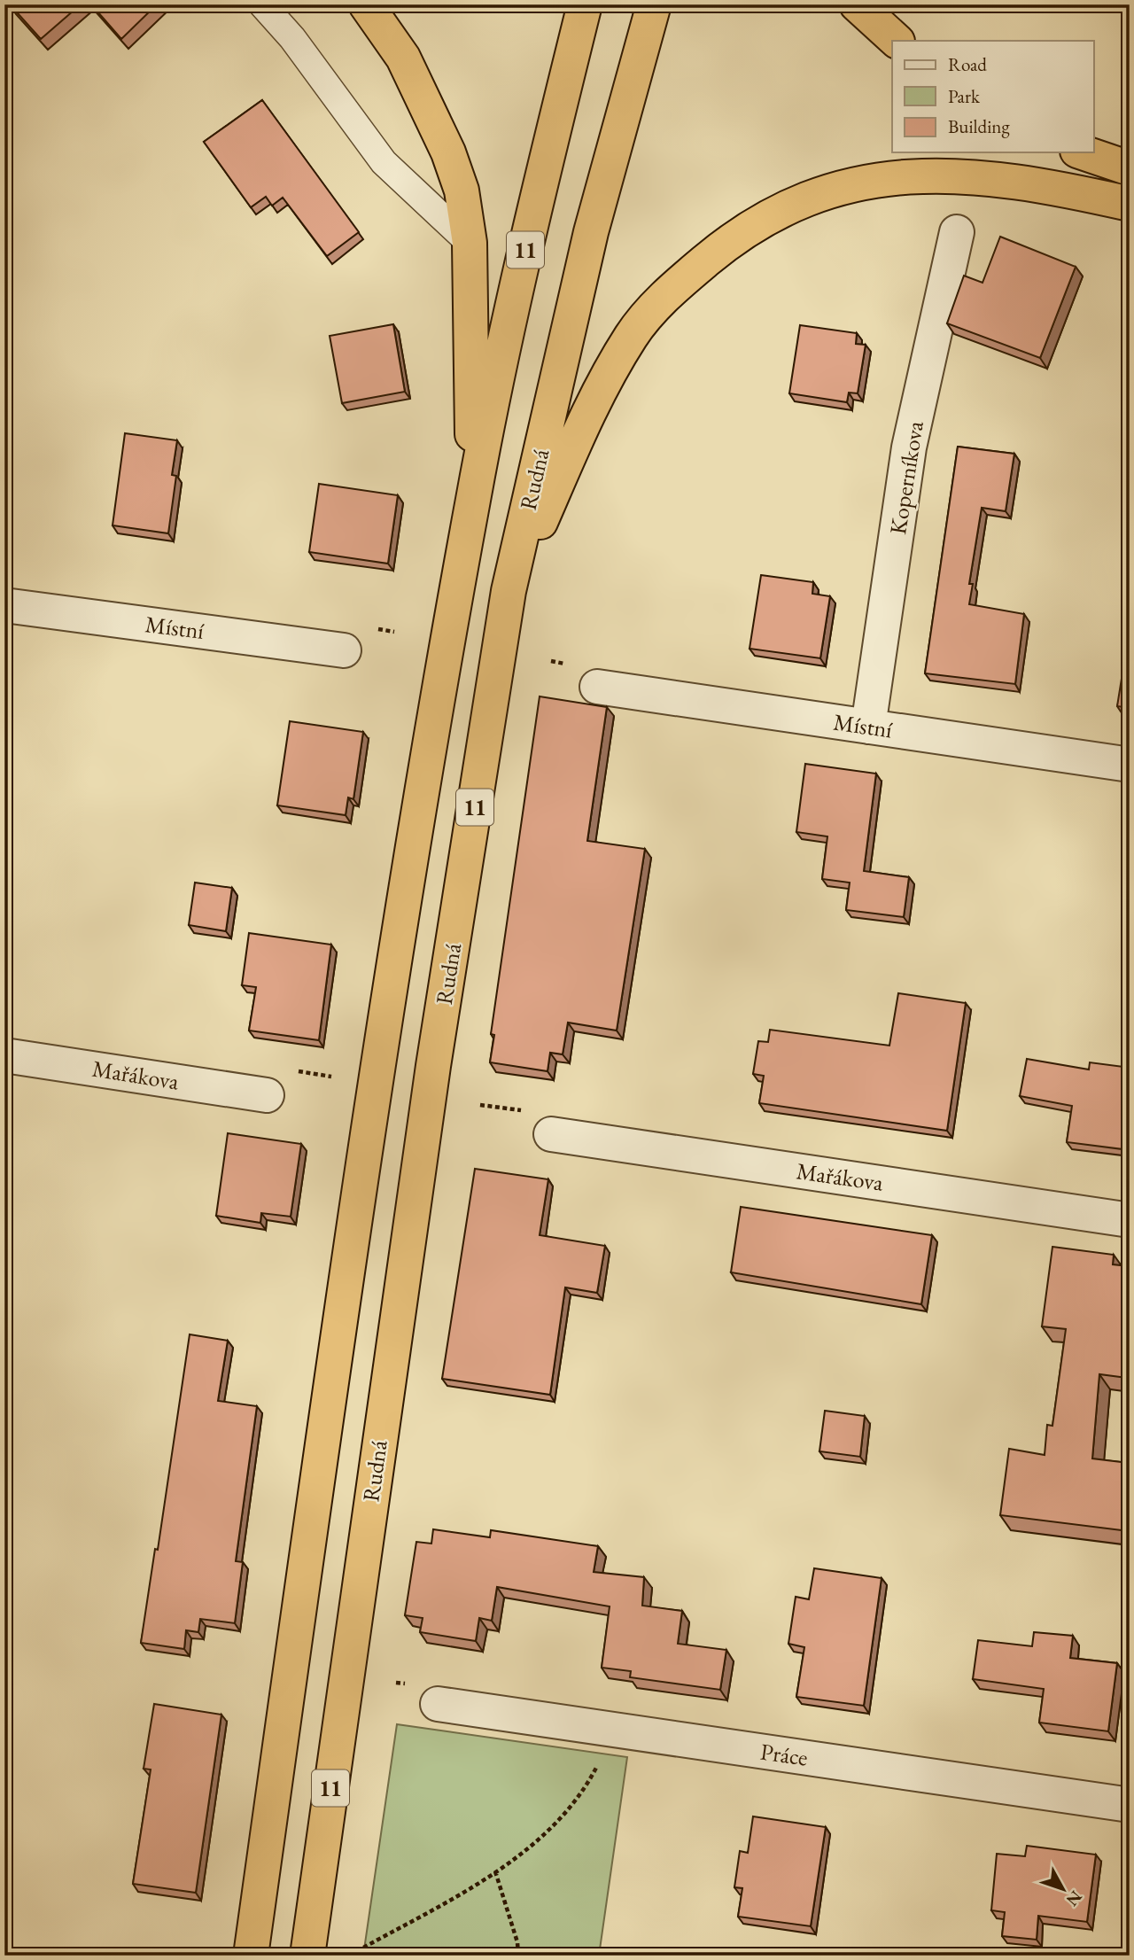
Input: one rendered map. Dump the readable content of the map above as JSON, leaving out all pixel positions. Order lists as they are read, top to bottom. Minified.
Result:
{"streets":{"highway":["11","Rudná"],"street":["Koperníkova","Místní","Mařákova","Práce"]},"crossings":[["Koperníkova","Místní"]],"legend":["Road","Park","Building"],"north":"bottom right"}
